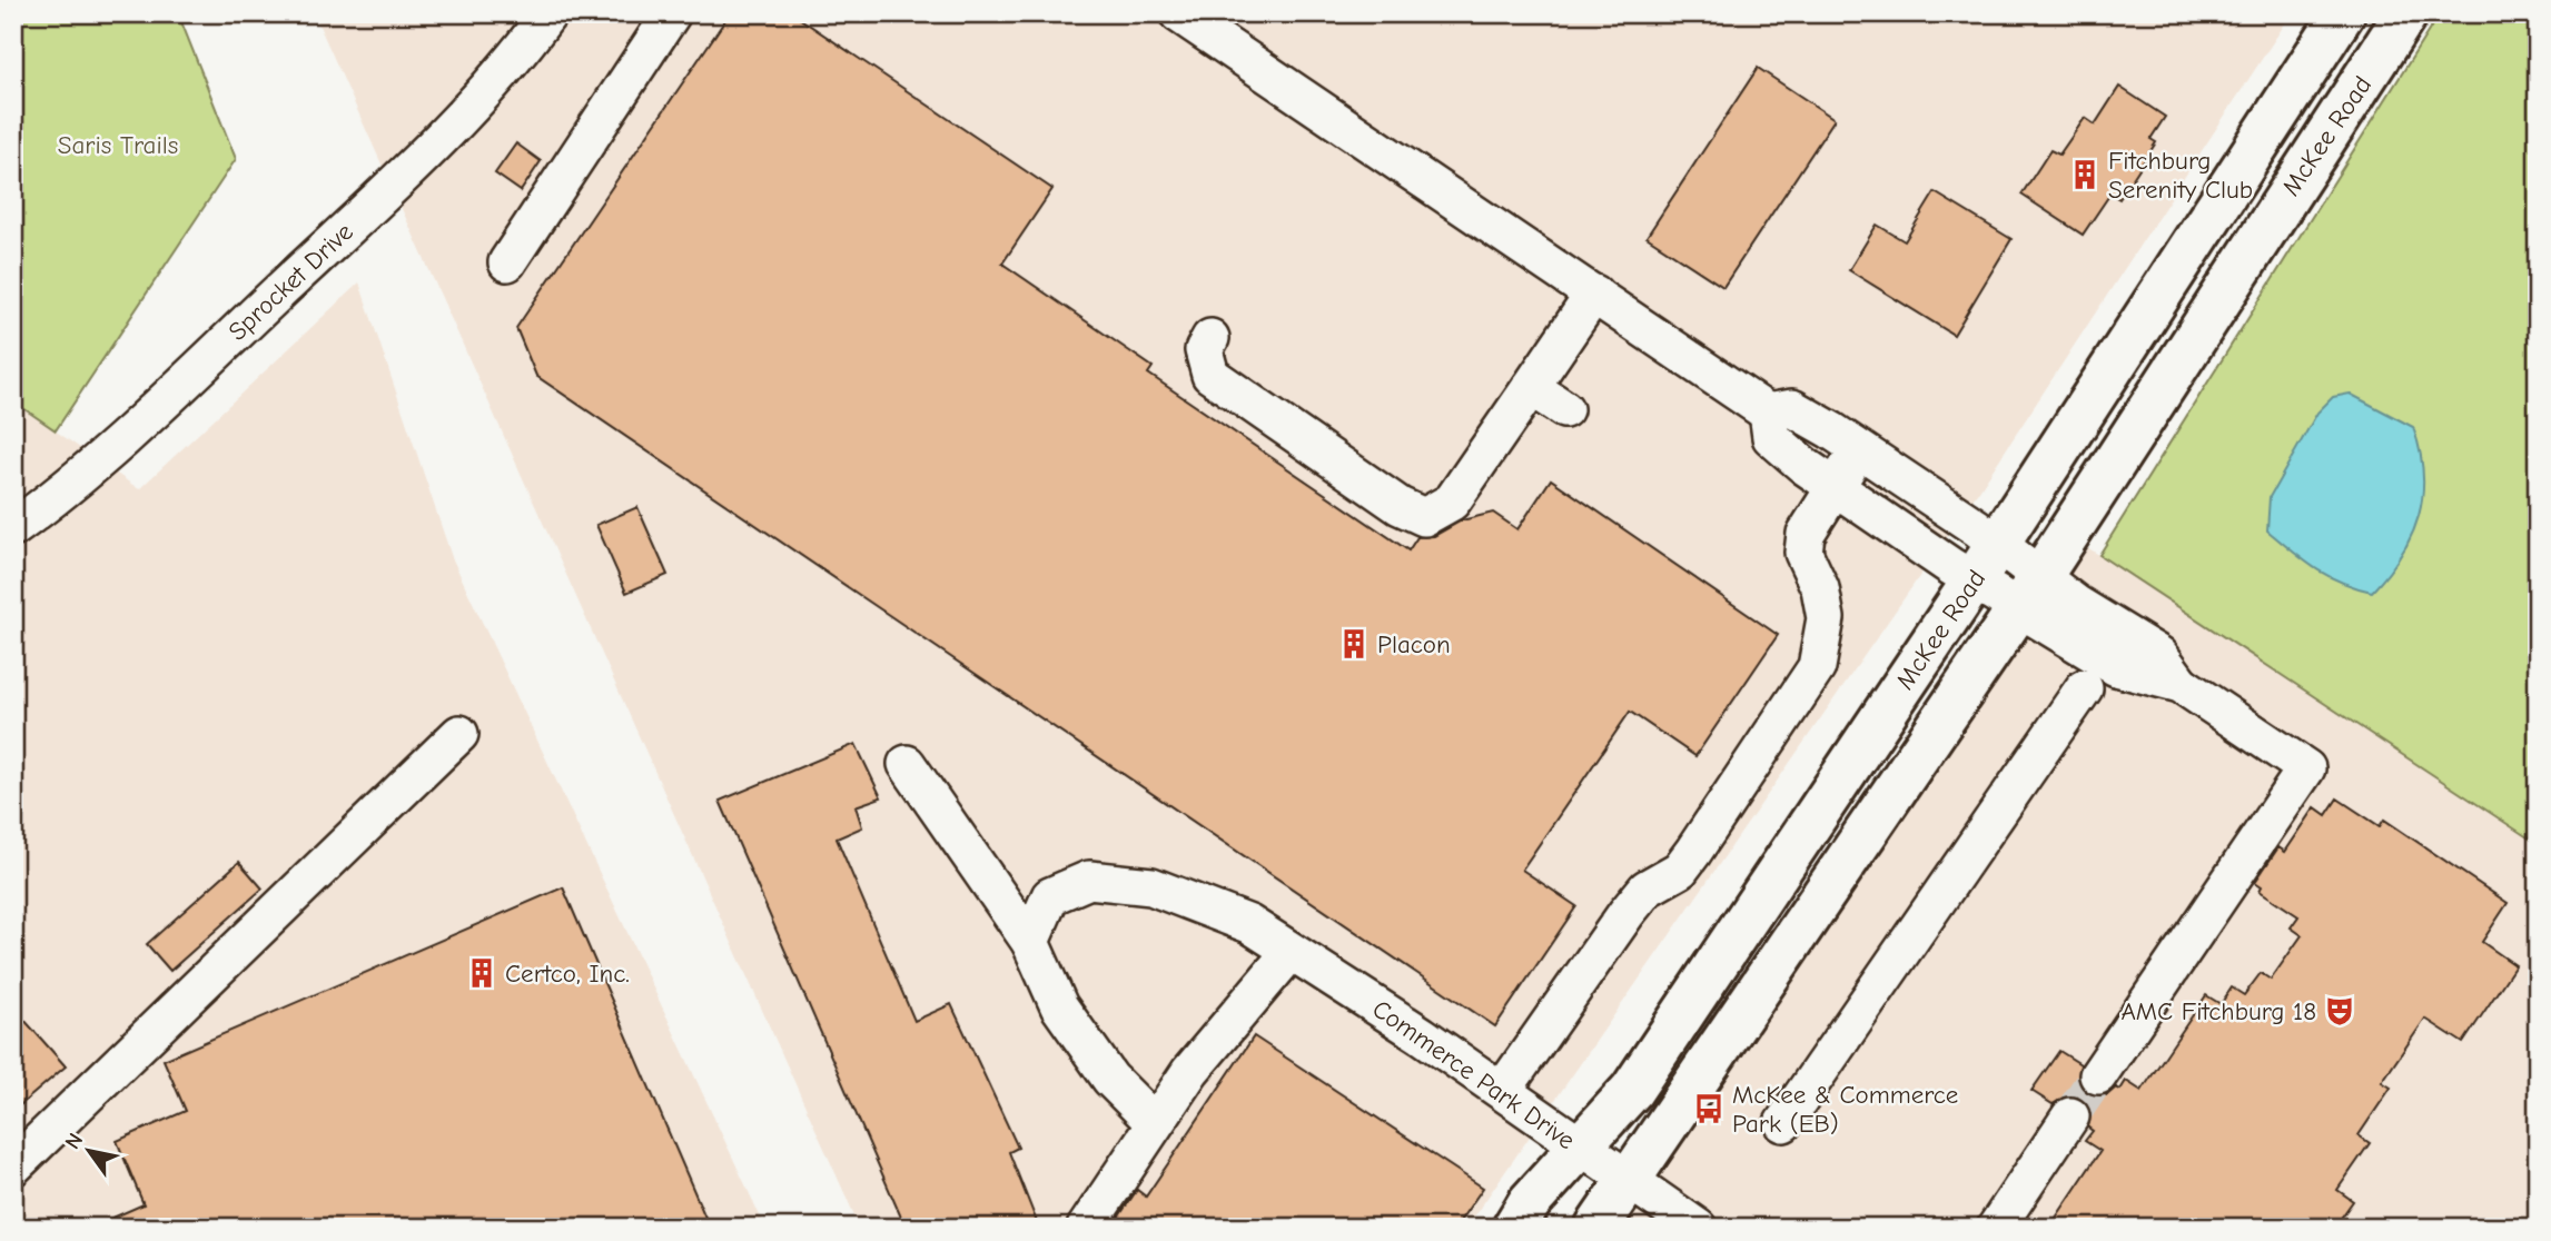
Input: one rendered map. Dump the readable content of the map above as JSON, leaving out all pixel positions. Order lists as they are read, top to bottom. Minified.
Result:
{"streets":{"main road":["McKee Road"],"street":["Sprocket Drive","Commerce Park Drive"]},"crossings":[["McKee Road","Commerce Park Drive"]],"parks":["Saris Trails"],"places":{"building":["Fitchburg Serenity Club","Placon","Certco, Inc."],"theatre":["AMC Fitchburg 18"],"bus stop":["McKee & Commerce Park (EB)"]},"north":"top left"}
